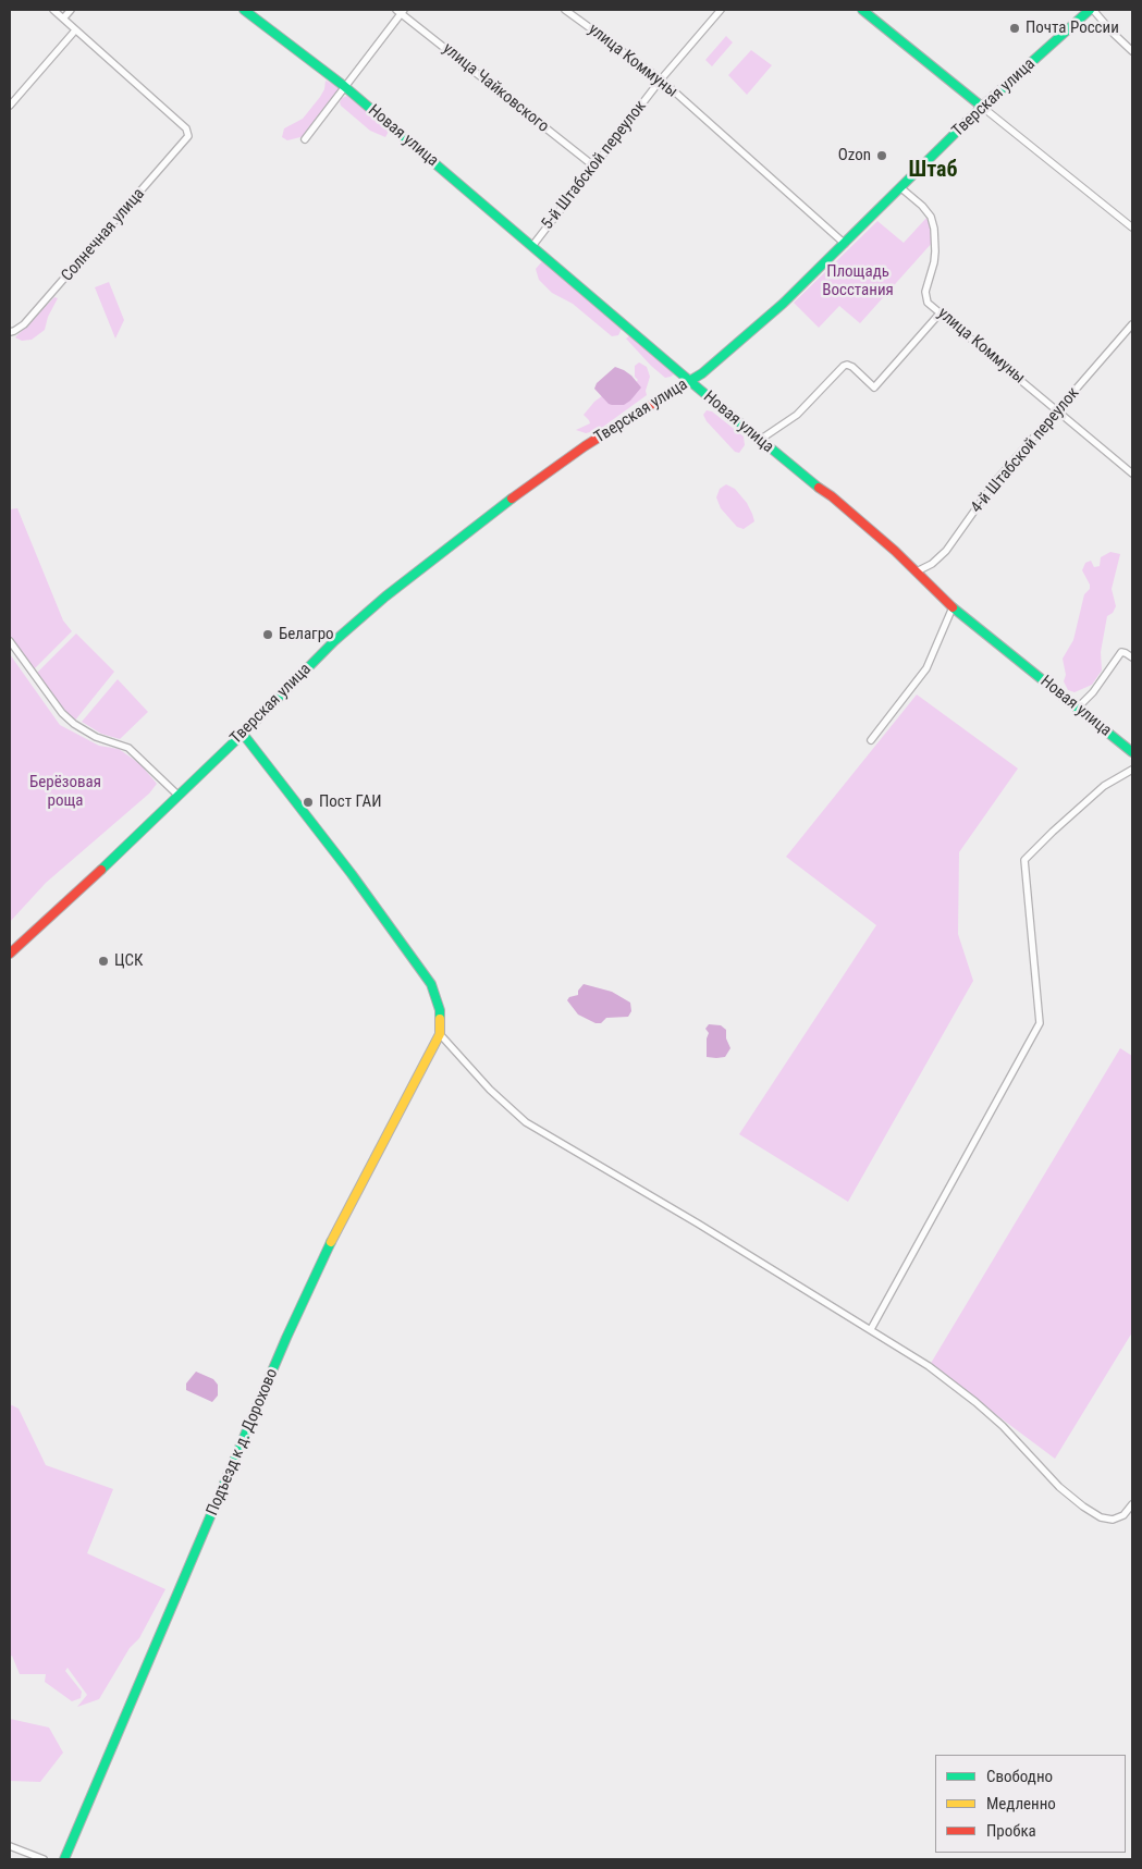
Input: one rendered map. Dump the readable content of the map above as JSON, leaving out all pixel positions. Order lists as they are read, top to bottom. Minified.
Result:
{"streets":{"street":["улица Коммуны","улица Чайковского","Тверская улица","Новая улица","5-й Штабской переулок","Солнечная улица","4-й Штабской переулок","Подъезд к д. Дорохово"]},"crossings":[["улица Коммуны","Тверская улица"],["улица Коммуны","5-й Штабской переулок"],["улица Коммуны","4-й Штабской переулок"],["улица Чайковского","5-й Штабской переулок"],["Тверская улица","Новая улица"],["Новая улица","5-й Штабской переулок"],["Новая улица","4-й Штабской переулок"]],"districts":["Штаб"],"parks":["Площадь Восстания","Берёзовая роща"],"places":["Почта России","Ozon","Белагро","Пост ГАИ","ЦСК"],"legend":["Свободно","Медленно","Пробка"]}
